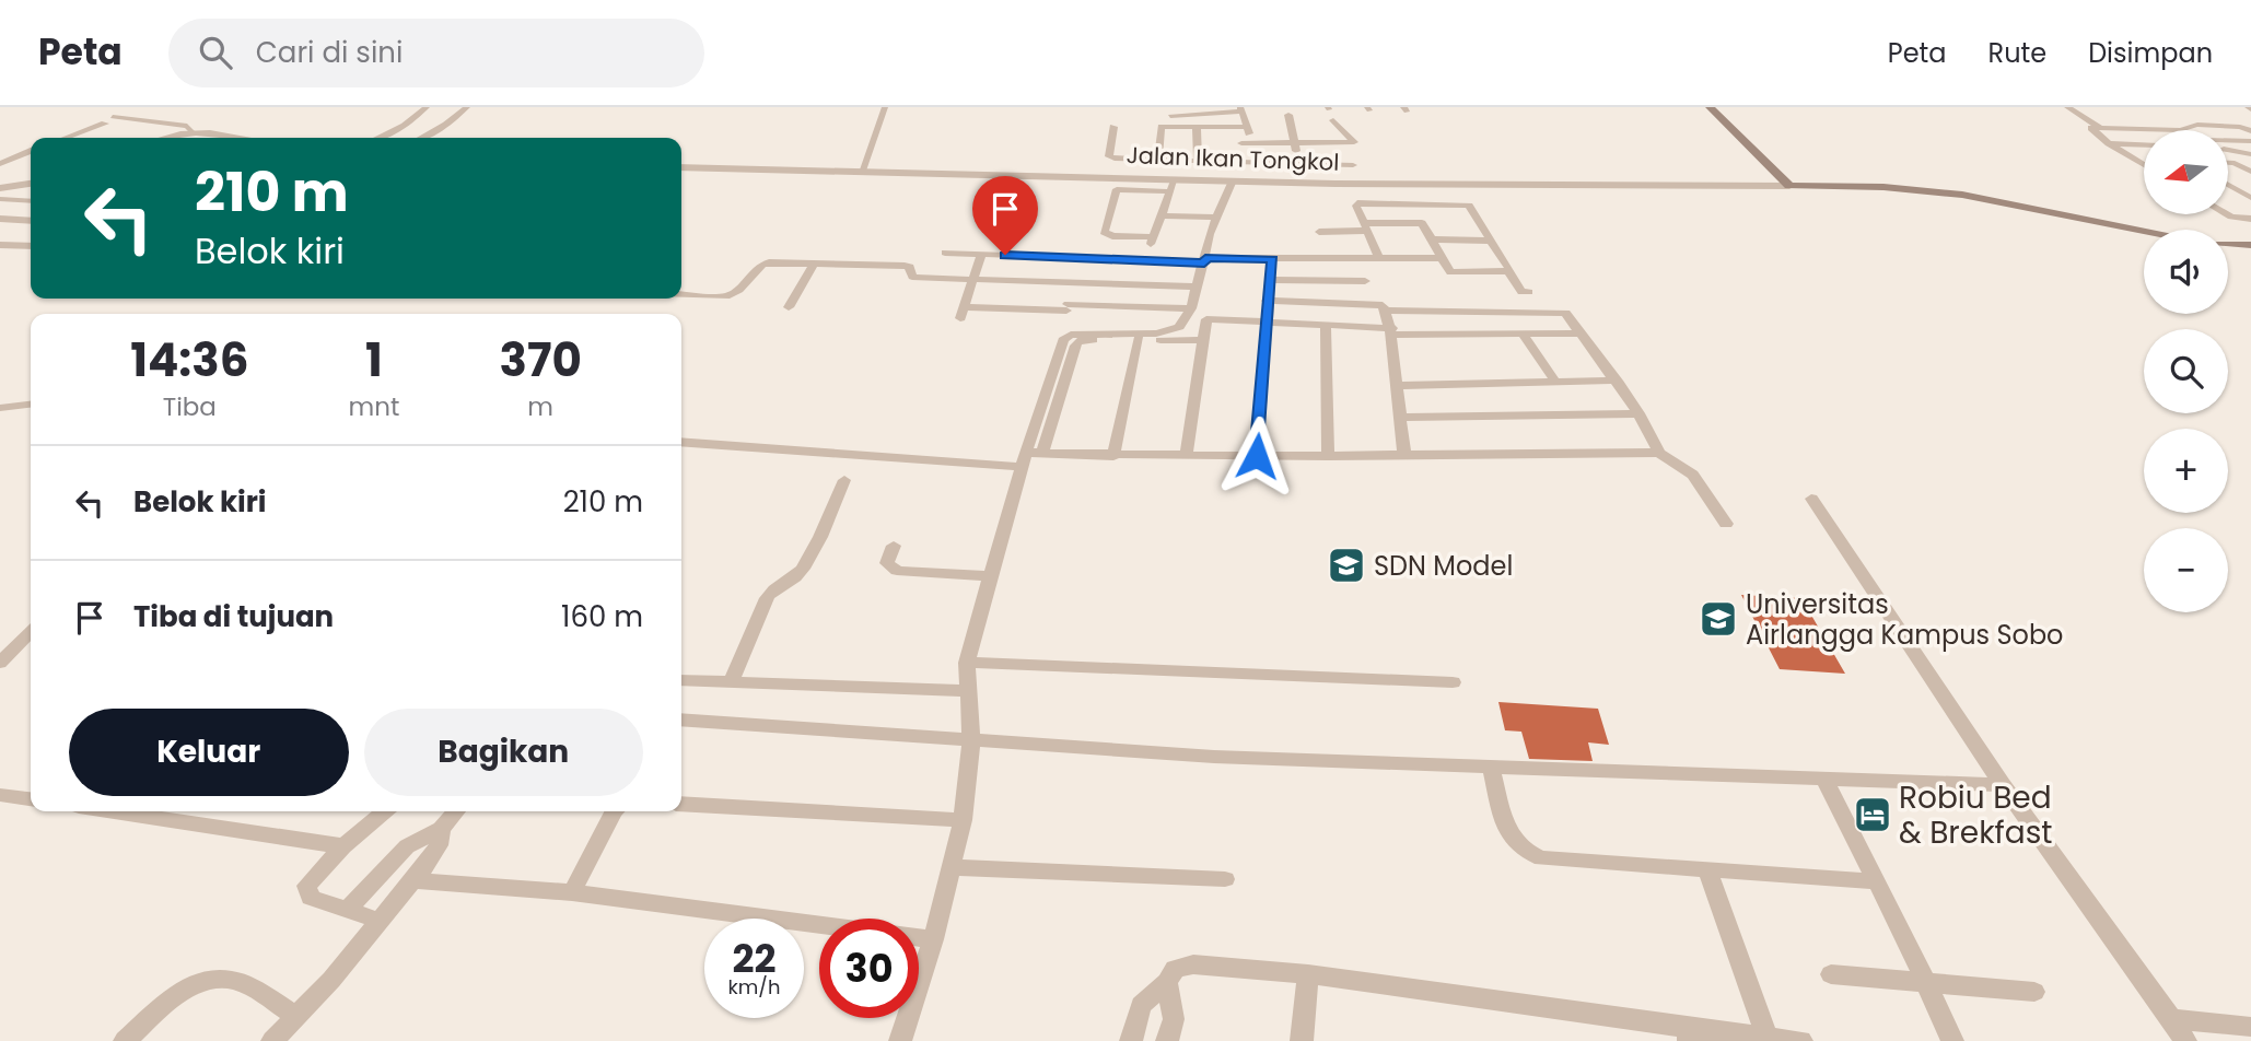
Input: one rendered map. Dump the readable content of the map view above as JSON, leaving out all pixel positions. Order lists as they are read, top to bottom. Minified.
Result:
{"streets":{"street":["Jalan Ikan Tongkol"]},"places":{"school or university":["SDN Model","Universitas Airlangga Kampus Sobo"],"hotel":["Robiu Bed & Brekfast"]},"north":"left","page":{"header":"Peta","search":"Cari di sini","nav":["Peta","Rute","Disimpan"],"map_buttons":["+","−"],"turn":["210 m","Belok kiri"],"eta":["14:36","Tiba","1","mnt","370","m"],"list":[{"name":"Belok kiri","value":"210 m"},{"name":"Tiba di tujuan","value":"160 m"}],"buttons":["Keluar","Bagikan"],"speed":"22 km/h","limit":"30"}}
